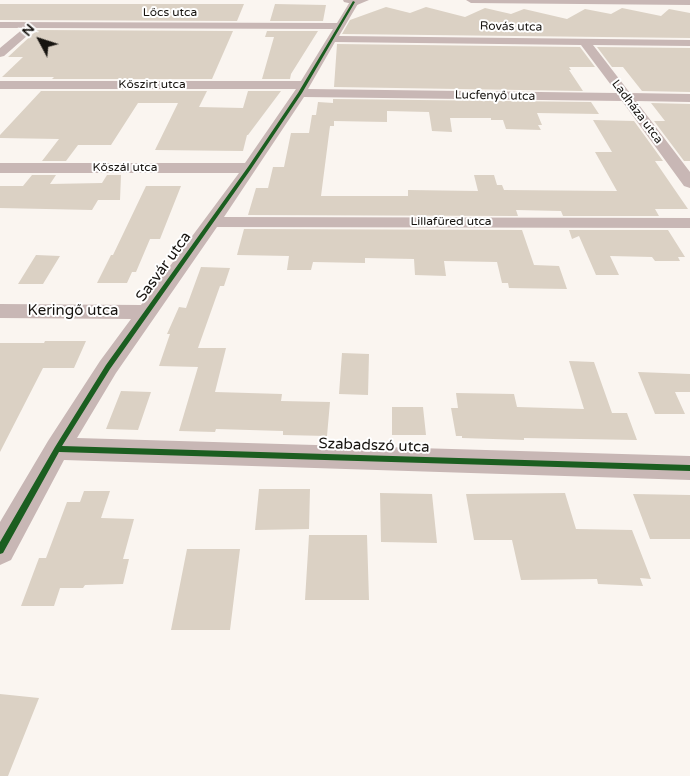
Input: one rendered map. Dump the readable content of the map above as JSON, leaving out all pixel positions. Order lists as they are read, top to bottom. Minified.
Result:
{"streets":{"street":["Lőcs utca","Rovás utca","Kőszirt utca","Lucfenyő utca","Ladháza utca","Kőszál utca","Lillafüred utca","Sasvár utca","Keringő utca","Szabadszó utca"]},"crossings":[["Lőcs utca","Rovás utca"],["Lőcs utca","Sasvár utca"],["Rovás utca","Ladháza utca"],["Rovás utca","Sasvár utca"],["Kőszirt utca","Lucfenyő utca"],["Kőszirt utca","Sasvár utca"],["Lucfenyő utca","Ladháza utca"],["Lucfenyő utca","Sasvár utca"],["Kőszál utca","Sasvár utca"],["Lillafüred utca","Sasvár utca"],["Sasvár utca","Keringő utca"],["Sasvár utca","Szabadszó utca"]],"north":"top left"}
